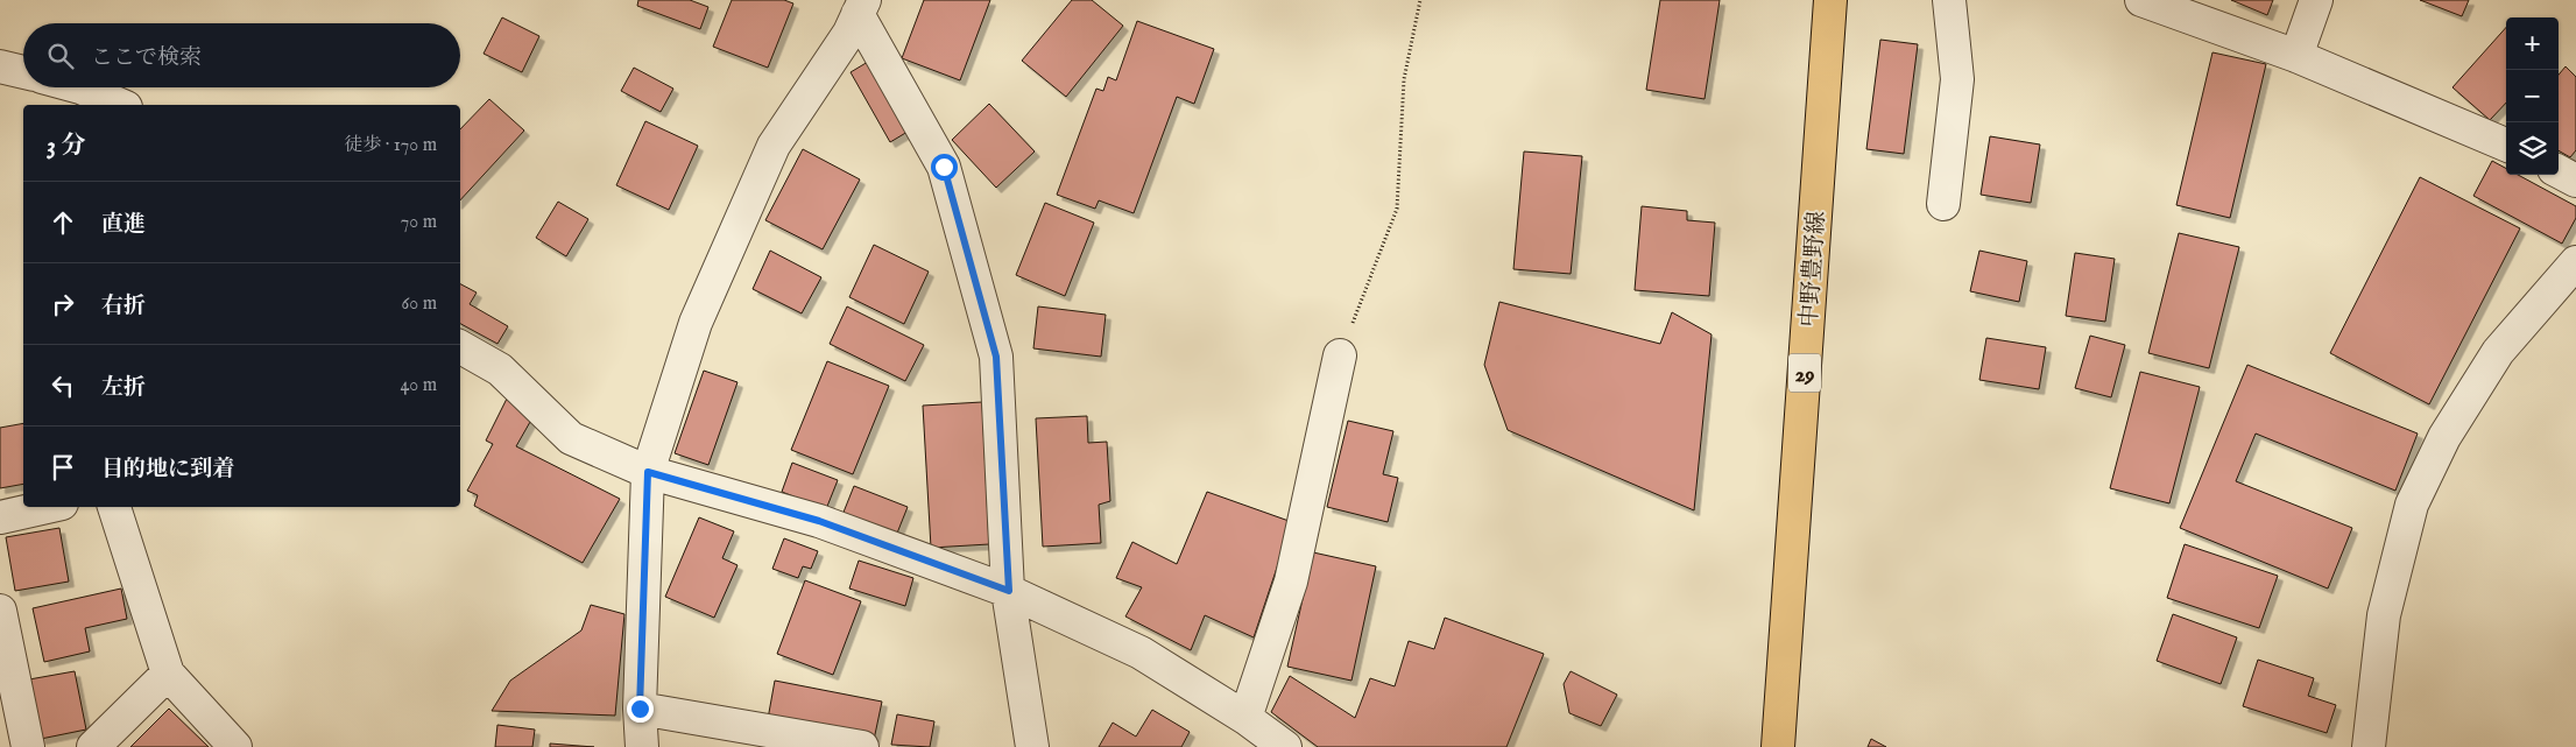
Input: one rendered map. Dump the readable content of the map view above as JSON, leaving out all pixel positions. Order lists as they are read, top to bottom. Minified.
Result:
{"streets":{"main road":["中野豊野線","29"]},"page":{"map_buttons":["+","−"],"search":"ここで検索","heading":["3 分","徒歩 · 170 m"],"list":[["直進","70 m"],["右折","60 m"],["左折","40 m"],"目的地に到着"]}}
